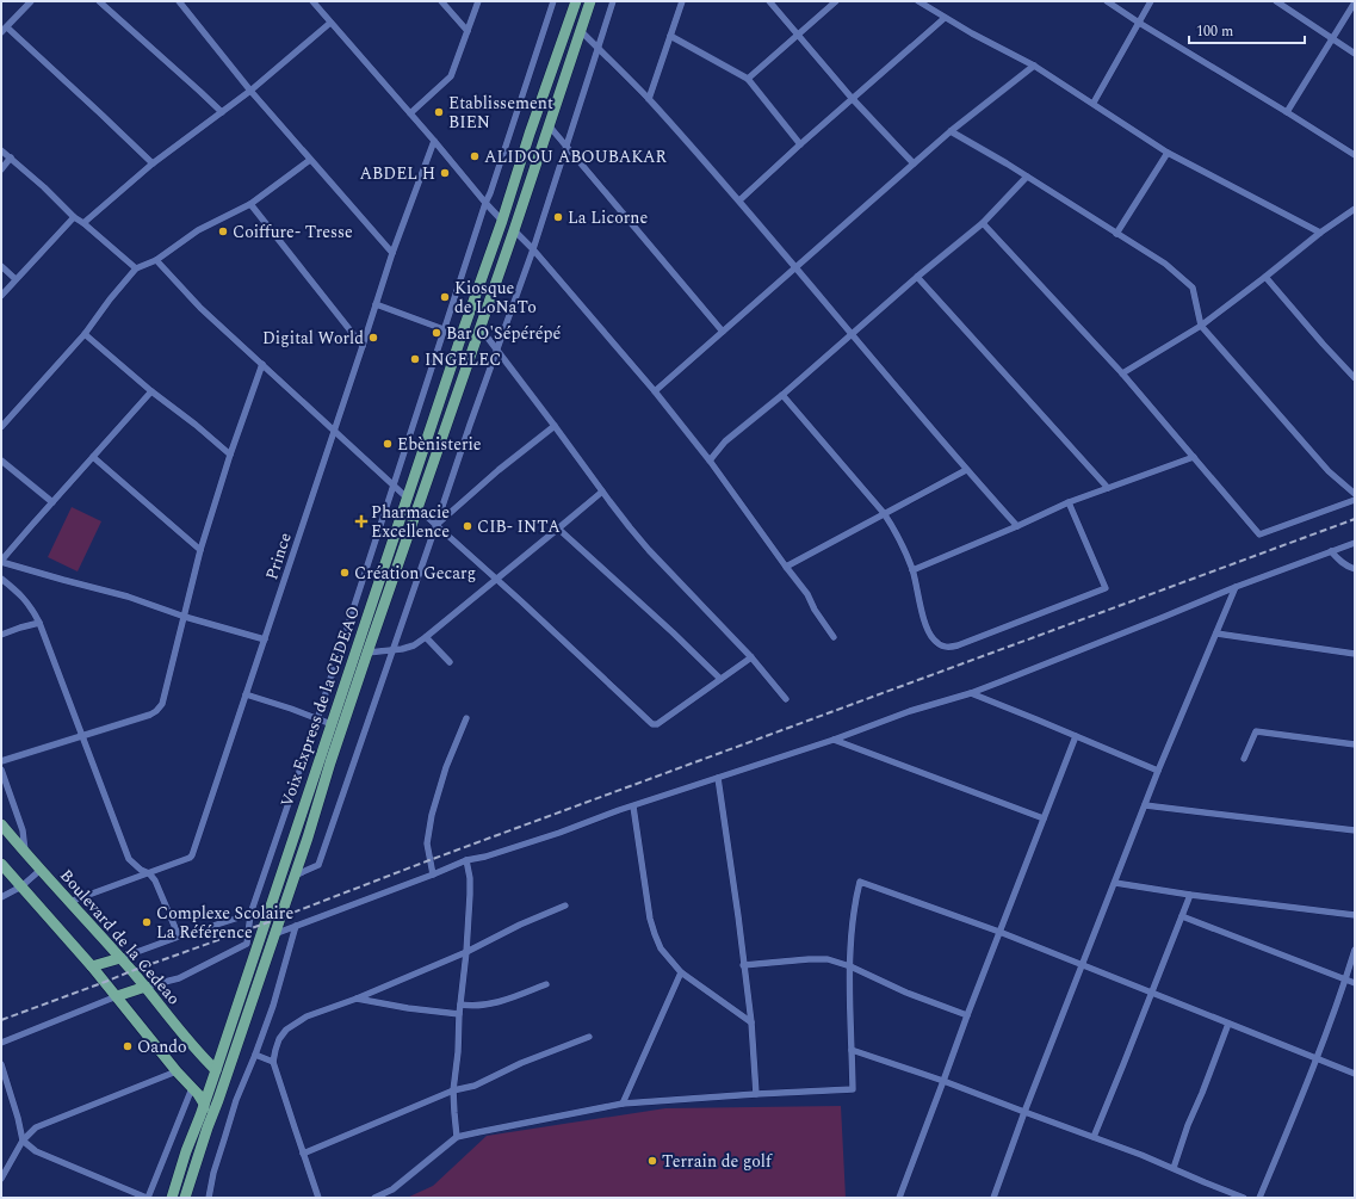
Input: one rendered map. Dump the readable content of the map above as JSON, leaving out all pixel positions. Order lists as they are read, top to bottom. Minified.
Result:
{"streets":{"main road":["Voix Express de la CEDEAO","Boulevard de la Cedeao"],"street":["Prince"]},"crossings":[["Prince","Boulevard de la Cedeao"],["Voix Express de la CEDEAO","Boulevard de la Cedeao"]],"places":{"other":["Etablissement BIEN","ALIDOU ABOUBAKAR","ABDEL H","La Licorne","Coiffure- Tresse","Kiosque de LoNaTo","Bar O'Sépérépé","Digital World","INGELEC","Ebènisterie","CIB- INTA","Création Gecarg","Complexe Scolaire La Référence","Oando","Terrain de golf"],"health":["Pharmacie Excellence"]},"scale_bar":"100 m"}
